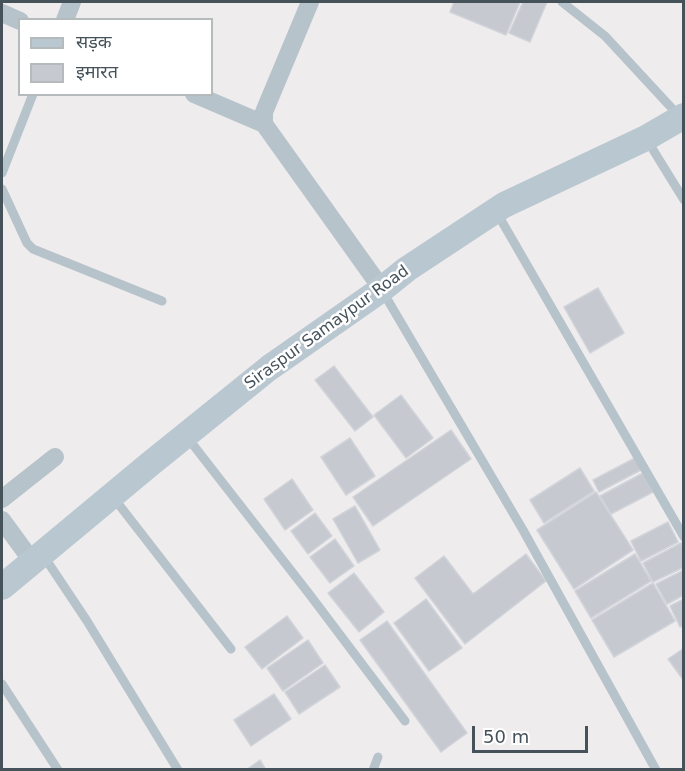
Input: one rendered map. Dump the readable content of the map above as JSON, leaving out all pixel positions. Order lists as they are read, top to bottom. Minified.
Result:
{"streets":{"street":["Siraspur Samaypur Road"]},"legend":["सड़क","इमारत"],"scale_bar":"50 m"}
